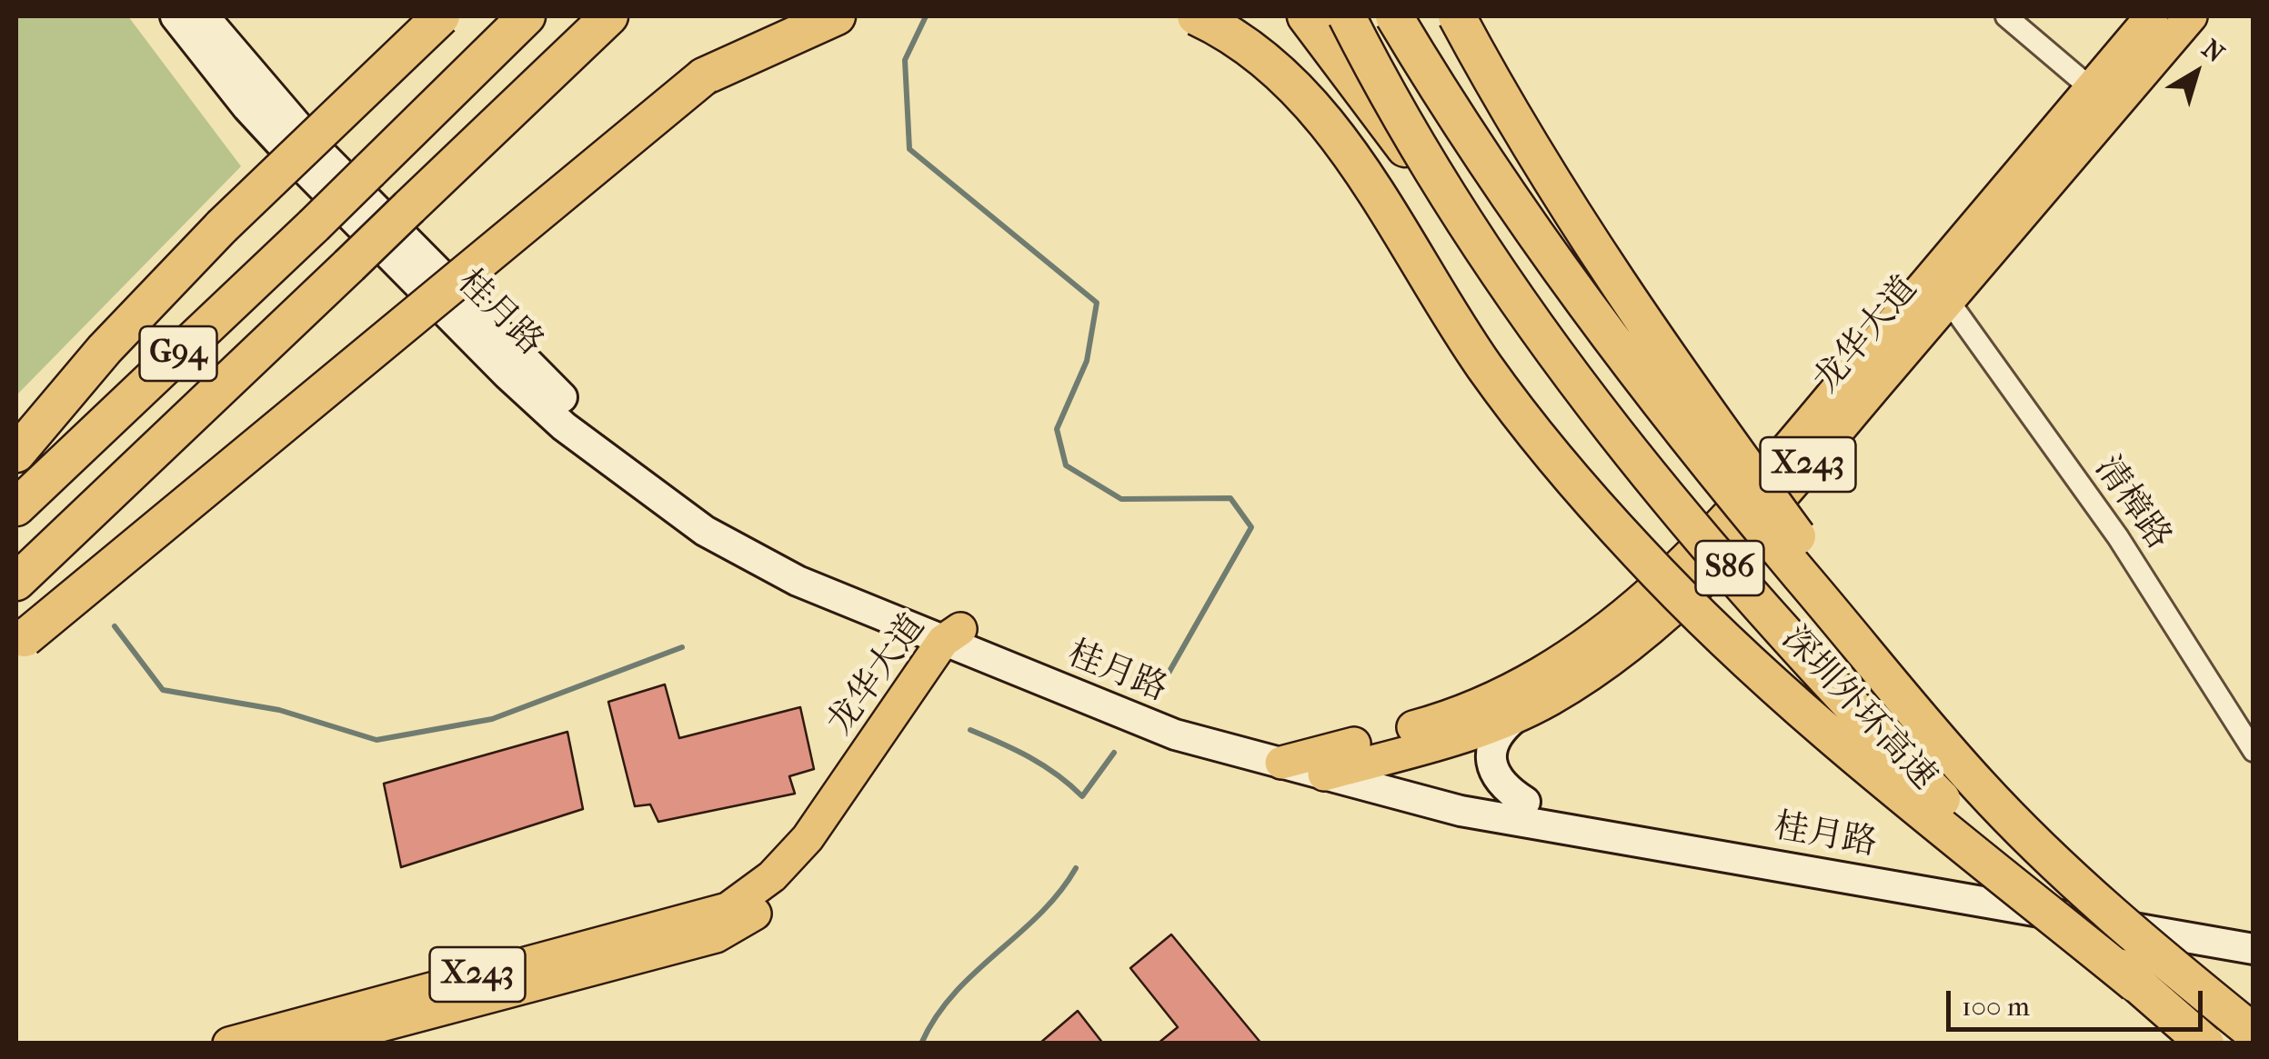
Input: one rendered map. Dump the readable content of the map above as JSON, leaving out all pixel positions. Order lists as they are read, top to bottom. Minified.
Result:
{"streets":{"highway":["G94","S86","深圳外环高速"],"main road":["桂月路","龙华大道","X243"],"street":["清樟路"]},"crossings":[["桂月路","龙华大道"],["龙华大道","清樟路"]],"scale_bar":"100 m","north":"top right"}
